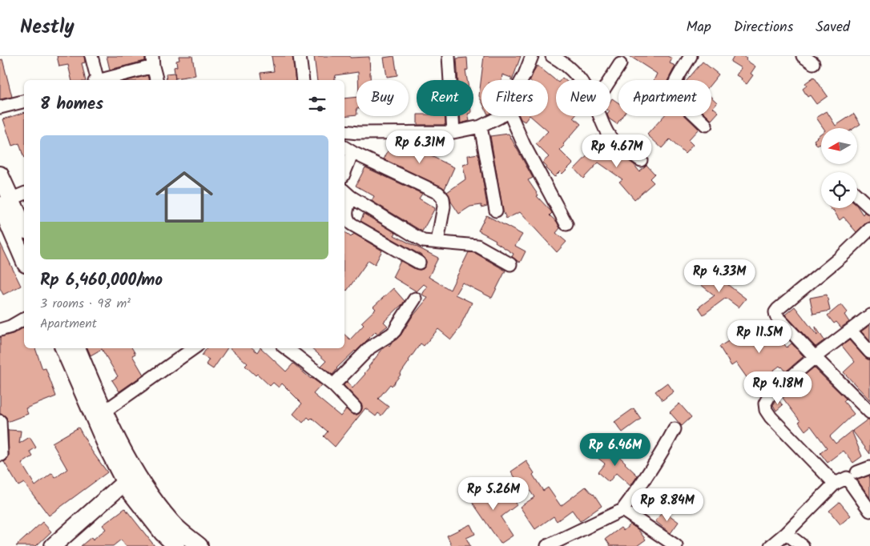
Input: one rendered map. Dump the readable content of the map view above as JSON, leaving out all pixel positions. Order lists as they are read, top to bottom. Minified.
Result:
{"north":"left","page":{"header":"Nestly","nav":["Map","Directions","Saved"],"chip":["Buy","Rent","Filters","New","Apartment"],"heading":"8 homes","list":[{"name":"Rp 6,460,000/mo","note":"3 rooms · 98 m² · Apartment"}],"price":["Rp 6.31M","Rp 4.67M","Rp 4.33M","Rp 11.5M","Rp 4.18M","Rp 6.46M","Rp 5.26M","Rp 8.84M"]}}
